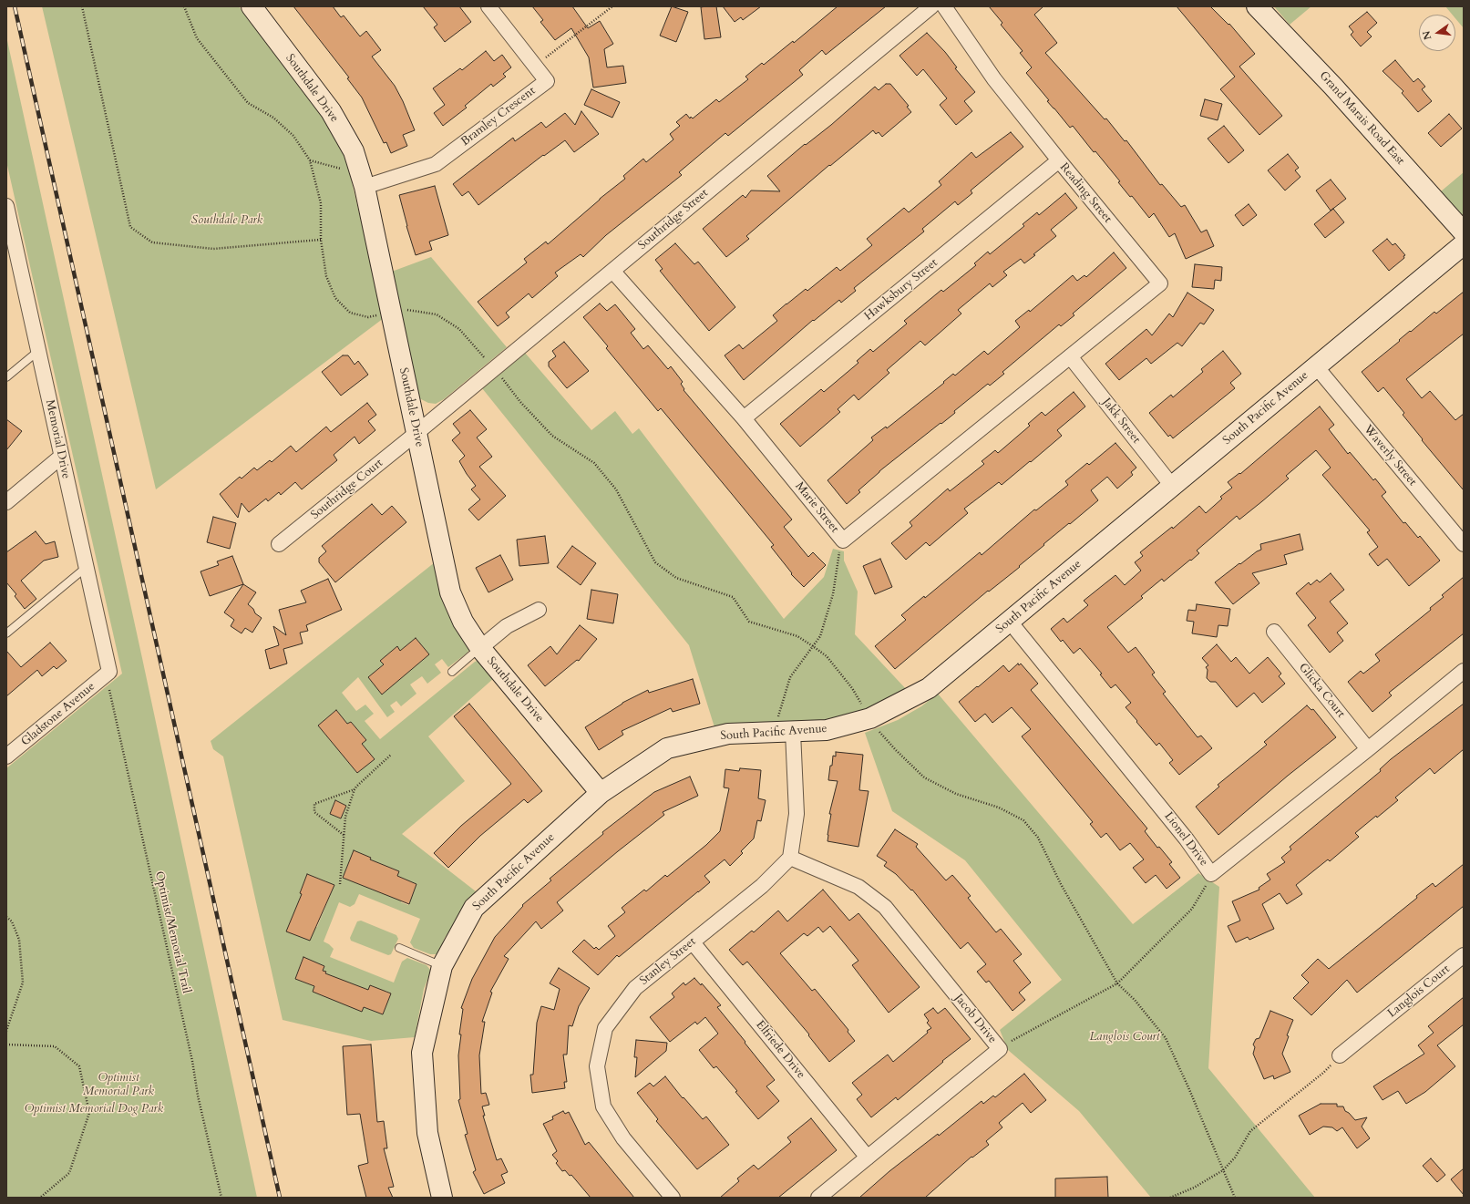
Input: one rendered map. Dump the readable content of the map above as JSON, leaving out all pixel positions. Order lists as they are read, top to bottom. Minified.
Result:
{"streets":{"street":["Southdale Drive","Bramley Crescent","Grand Marais Road East","Reading Street","Southridge Street","Hawksbury Street","South Pacific Avenue","Jakk Street","Memorial Drive","Waverly Street","Southridge Court","Marie Street","Glicka Court","Gladstone Avenue","Lionel Drive","Stanley Street","Langlois Court","Jacob Drive","Elfriede Drive"],"path":["Optimist/Memorial Trail"]},"crossings":[["Southdale Drive","Bramley Crescent"],["Southdale Drive","Southridge Street"],["Southdale Drive","South Pacific Avenue"],["Southdale Drive","Southridge Court"],["Reading Street","Hawksbury Street"],["Reading Street","Jakk Street"],["Reading Street","Marie Street"],["Southridge Street","Southridge Court"],["Southridge Street","Marie Street"],["Hawksbury Street","Marie Street"],["South Pacific Avenue","Jakk Street"],["South Pacific Avenue","Waverly Street"],["South Pacific Avenue","Lionel Drive"],["Jakk Street","Marie Street"],["Memorial Drive","Gladstone Avenue"],["Memorial Drive","Optimist/Memorial Trail"],["Glicka Court","Lionel Drive"],["Gladstone Avenue","Optimist/Memorial Trail"],["Stanley Street","Jacob Drive"],["Stanley Street","Elfriede Drive"],["Jacob Drive","Elfriede Drive"]],"parks":["Southdale Park","Langlois Court","Optimist Memorial Park","Optimist Memorial Dog Park"],"north":"left"}
